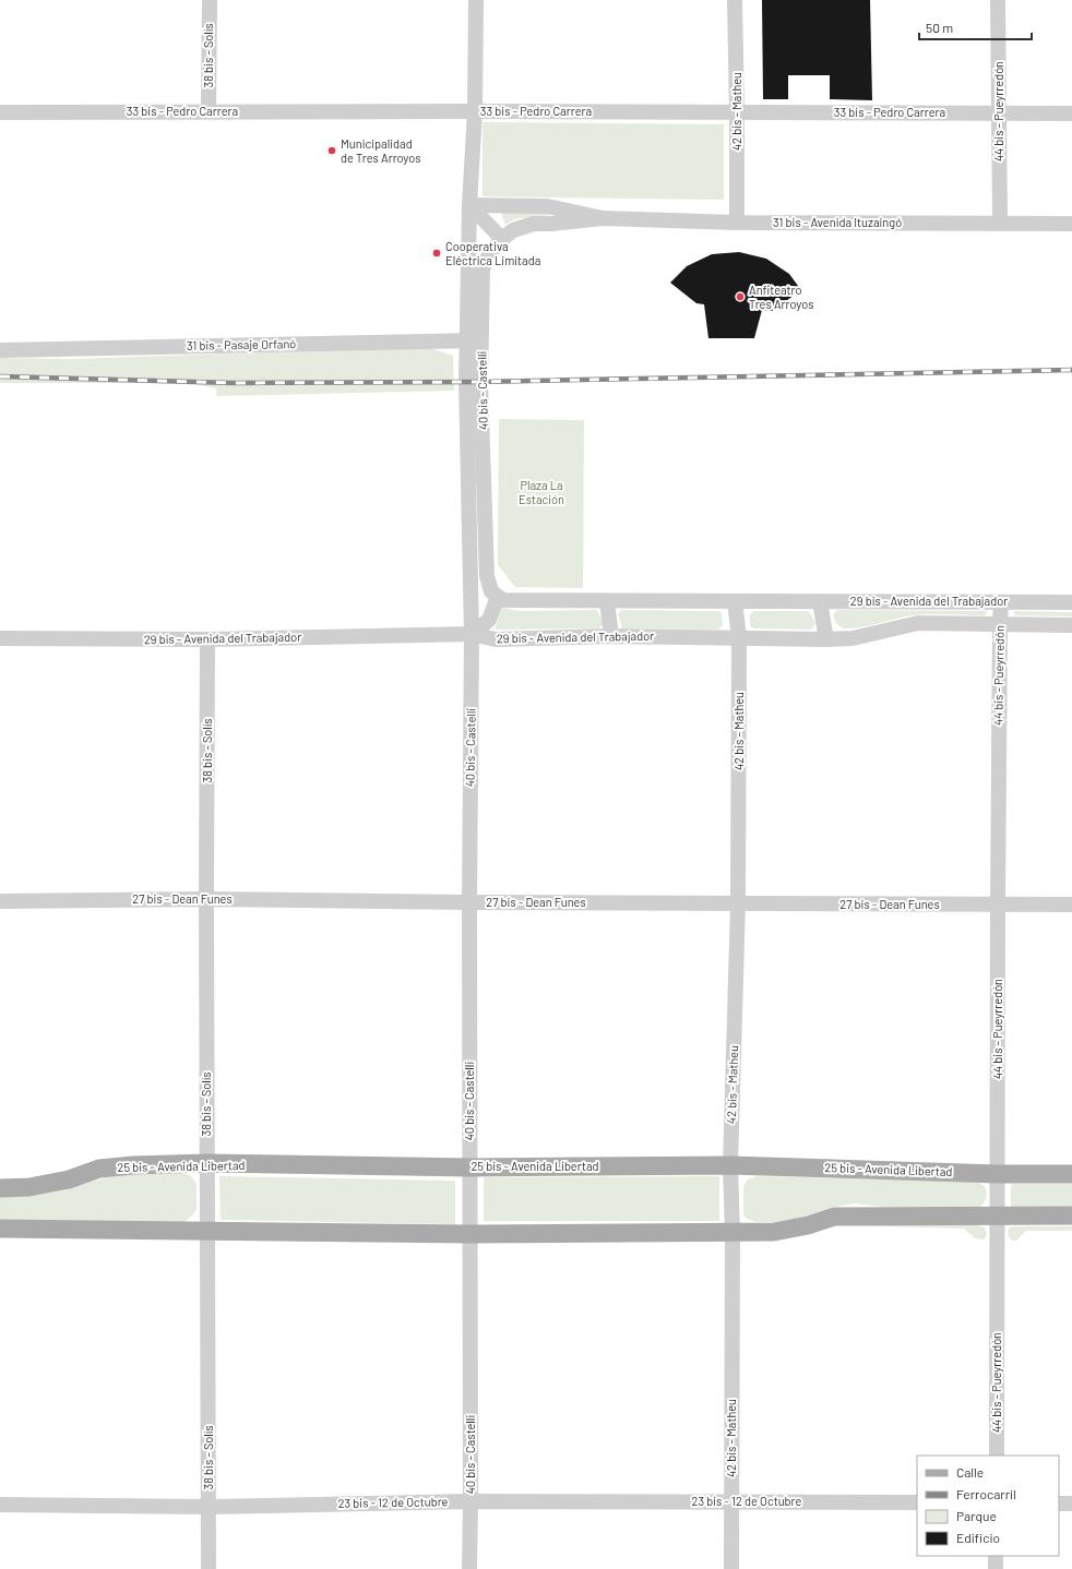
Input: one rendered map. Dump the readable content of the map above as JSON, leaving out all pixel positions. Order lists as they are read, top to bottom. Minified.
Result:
{"streets":{"main road":["25 bis - Avenida Libertad"],"street":["38 bis - Solís","33 bis - Pedro Carrera","42 bis - Matheu","44 bis - Pueyrredón","31 bis - Avenida Ituzaingó","31 bis - Pasaje Orfanó","40 bis - Castelli","29 bis - Avenida del Trabajador","27 bis - Dean Funes","23 bis - 12 de Octubre"]},"crossings":[["38 bis - Solís","33 bis - Pedro Carrera"],["38 bis - Solís","29 bis - Avenida del Trabajador"],["38 bis - Solís","27 bis - Dean Funes"],["38 bis - Solís","25 bis - Avenida Libertad"],["38 bis - Solís","23 bis - 12 de Octubre"],["33 bis - Pedro Carrera","42 bis - Matheu"],["33 bis - Pedro Carrera","44 bis - Pueyrredón"],["33 bis - Pedro Carrera","40 bis - Castelli"],["42 bis - Matheu","31 bis - Avenida Ituzaingó"],["42 bis - Matheu","29 bis - Avenida del Trabajador"],["42 bis - Matheu","27 bis - Dean Funes"],["42 bis - Matheu","25 bis - Avenida Libertad"],["42 bis - Matheu","23 bis - 12 de Octubre"],["44 bis - Pueyrredón","31 bis - Avenida Ituzaingó"],["44 bis - Pueyrredón","29 bis - Avenida del Trabajador"],["44 bis - Pueyrredón","27 bis - Dean Funes"],["44 bis - Pueyrredón","25 bis - Avenida Libertad"],["31 bis - Avenida Ituzaingó","40 bis - Castelli"],["31 bis - Pasaje Orfanó","40 bis - Castelli"],["40 bis - Castelli","29 bis - Avenida del Trabajador"],["40 bis - Castelli","27 bis - Dean Funes"],["40 bis - Castelli","25 bis - Avenida Libertad"],["40 bis - Castelli","23 bis - 12 de Octubre"]],"parks":["Plaza La Estación"],"places":["Municipalidad de Tres Arroyos","Cooperativa Eléctrica Limitada","Anfiteatro Tres Arroyos"],"legend":["Calle","Ferrocarril","Parque","Edificio"],"scale_bar":"50 m"}
